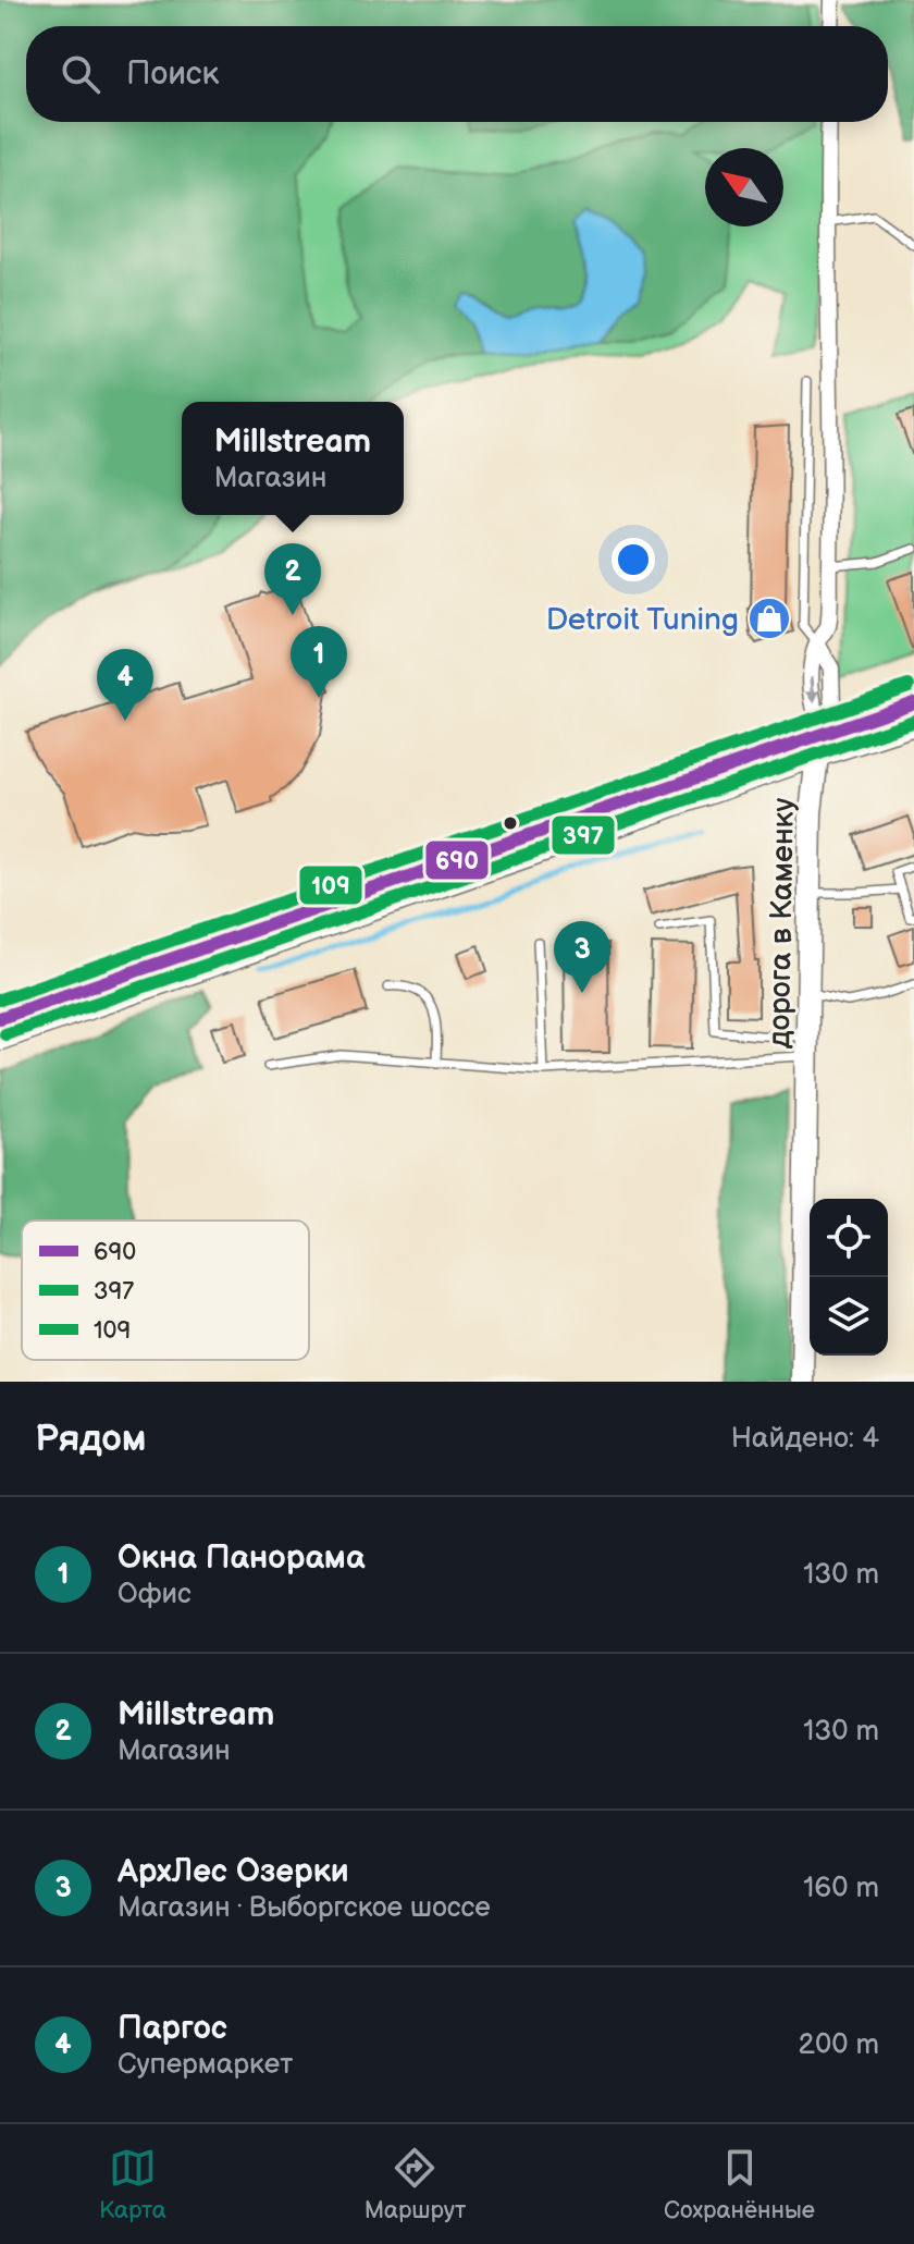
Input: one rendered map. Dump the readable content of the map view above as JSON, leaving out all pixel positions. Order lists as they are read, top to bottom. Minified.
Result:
{"streets":{"street":["дорога в Каменку"]},"places":{"shop":["Detroit Tuning"]},"lines":["transit line 109","transit line 690","transit line 397"],"legend":["690","397","109"],"north":"top left","page":{"search":"Поиск","popup":["Millstream","Магазин"],"pins":["2","1","4","3"],"heading":["Рядом","Найдено: 4"],"list":[{"mark":"1","name":"Окна Панорама","note":"Офис","value":"130 m"},{"mark":"2","name":"Millstream","note":"Магазин","value":"130 m"},{"mark":"3","name":"АрхЛес Озерки","note":"Магазин · Выборгское шоссе","value":"160 m"},{"mark":"4","name":"Паргос","note":"Супермаркет","value":"200 m"}],"nav":["Карта","Маршрут","Сохранённые"]}}
